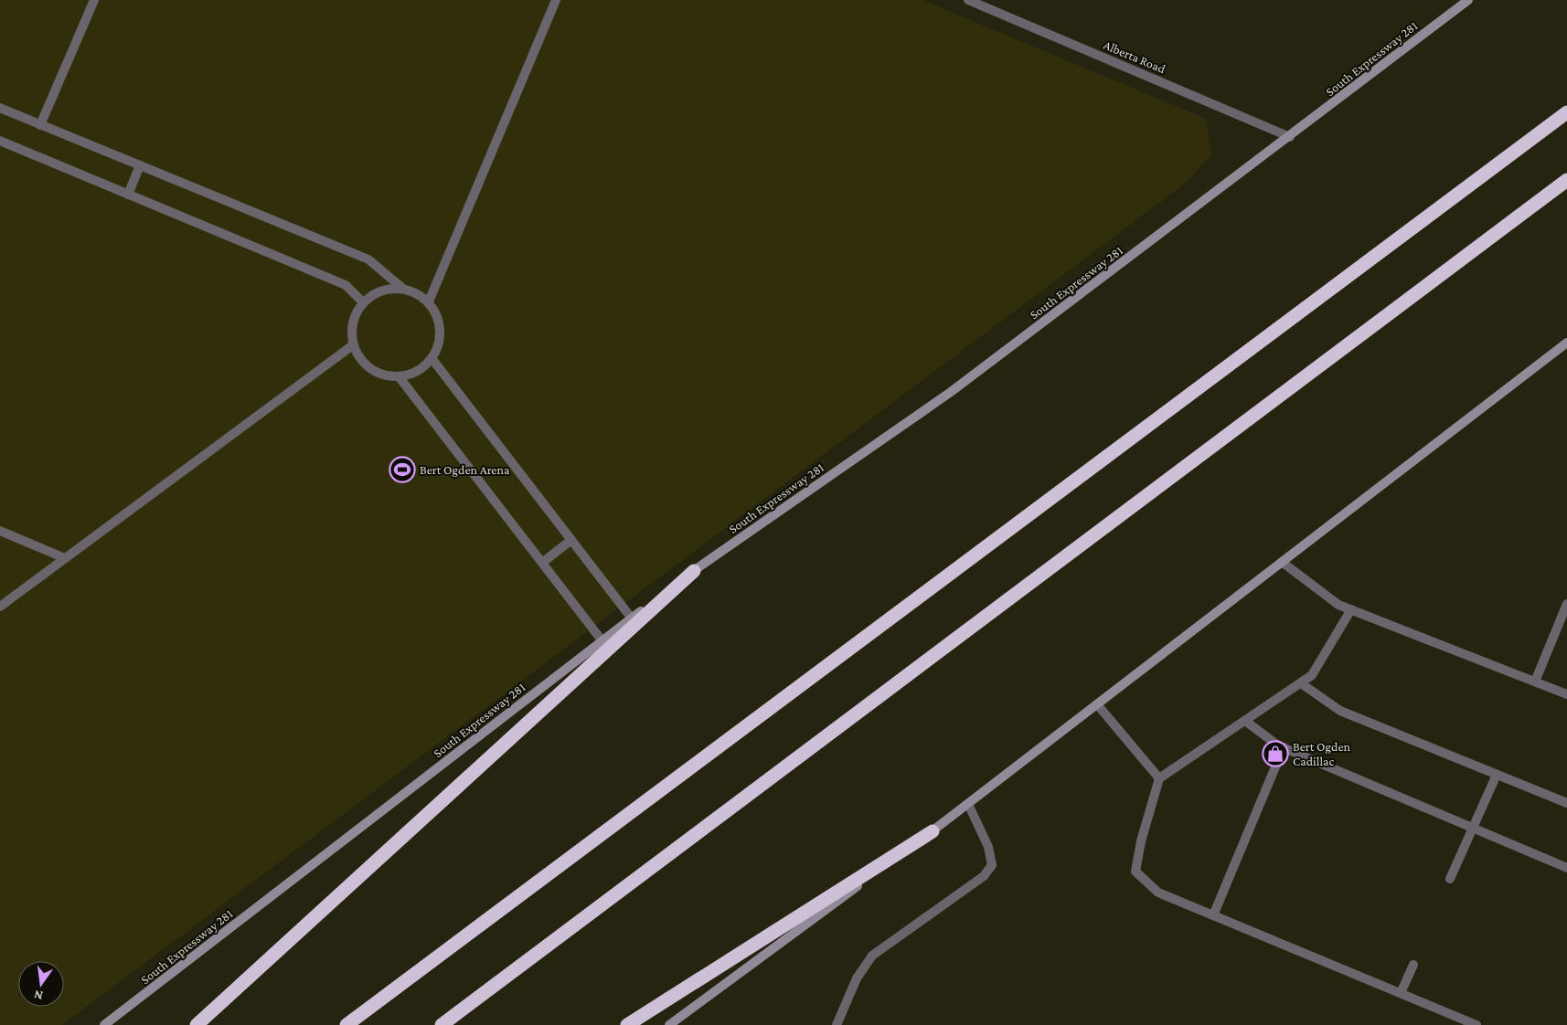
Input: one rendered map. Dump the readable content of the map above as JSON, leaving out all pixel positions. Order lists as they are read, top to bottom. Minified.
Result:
{"streets":{"main road":["South Expressway 281"],"street":["Alberta Road"]},"crossings":[["Alberta Road","South Expressway 281"]],"places":{"sports":["Bert Ogden Arena"],"shop":["Bert Ogden Cadillac"]},"north":"bottom"}
